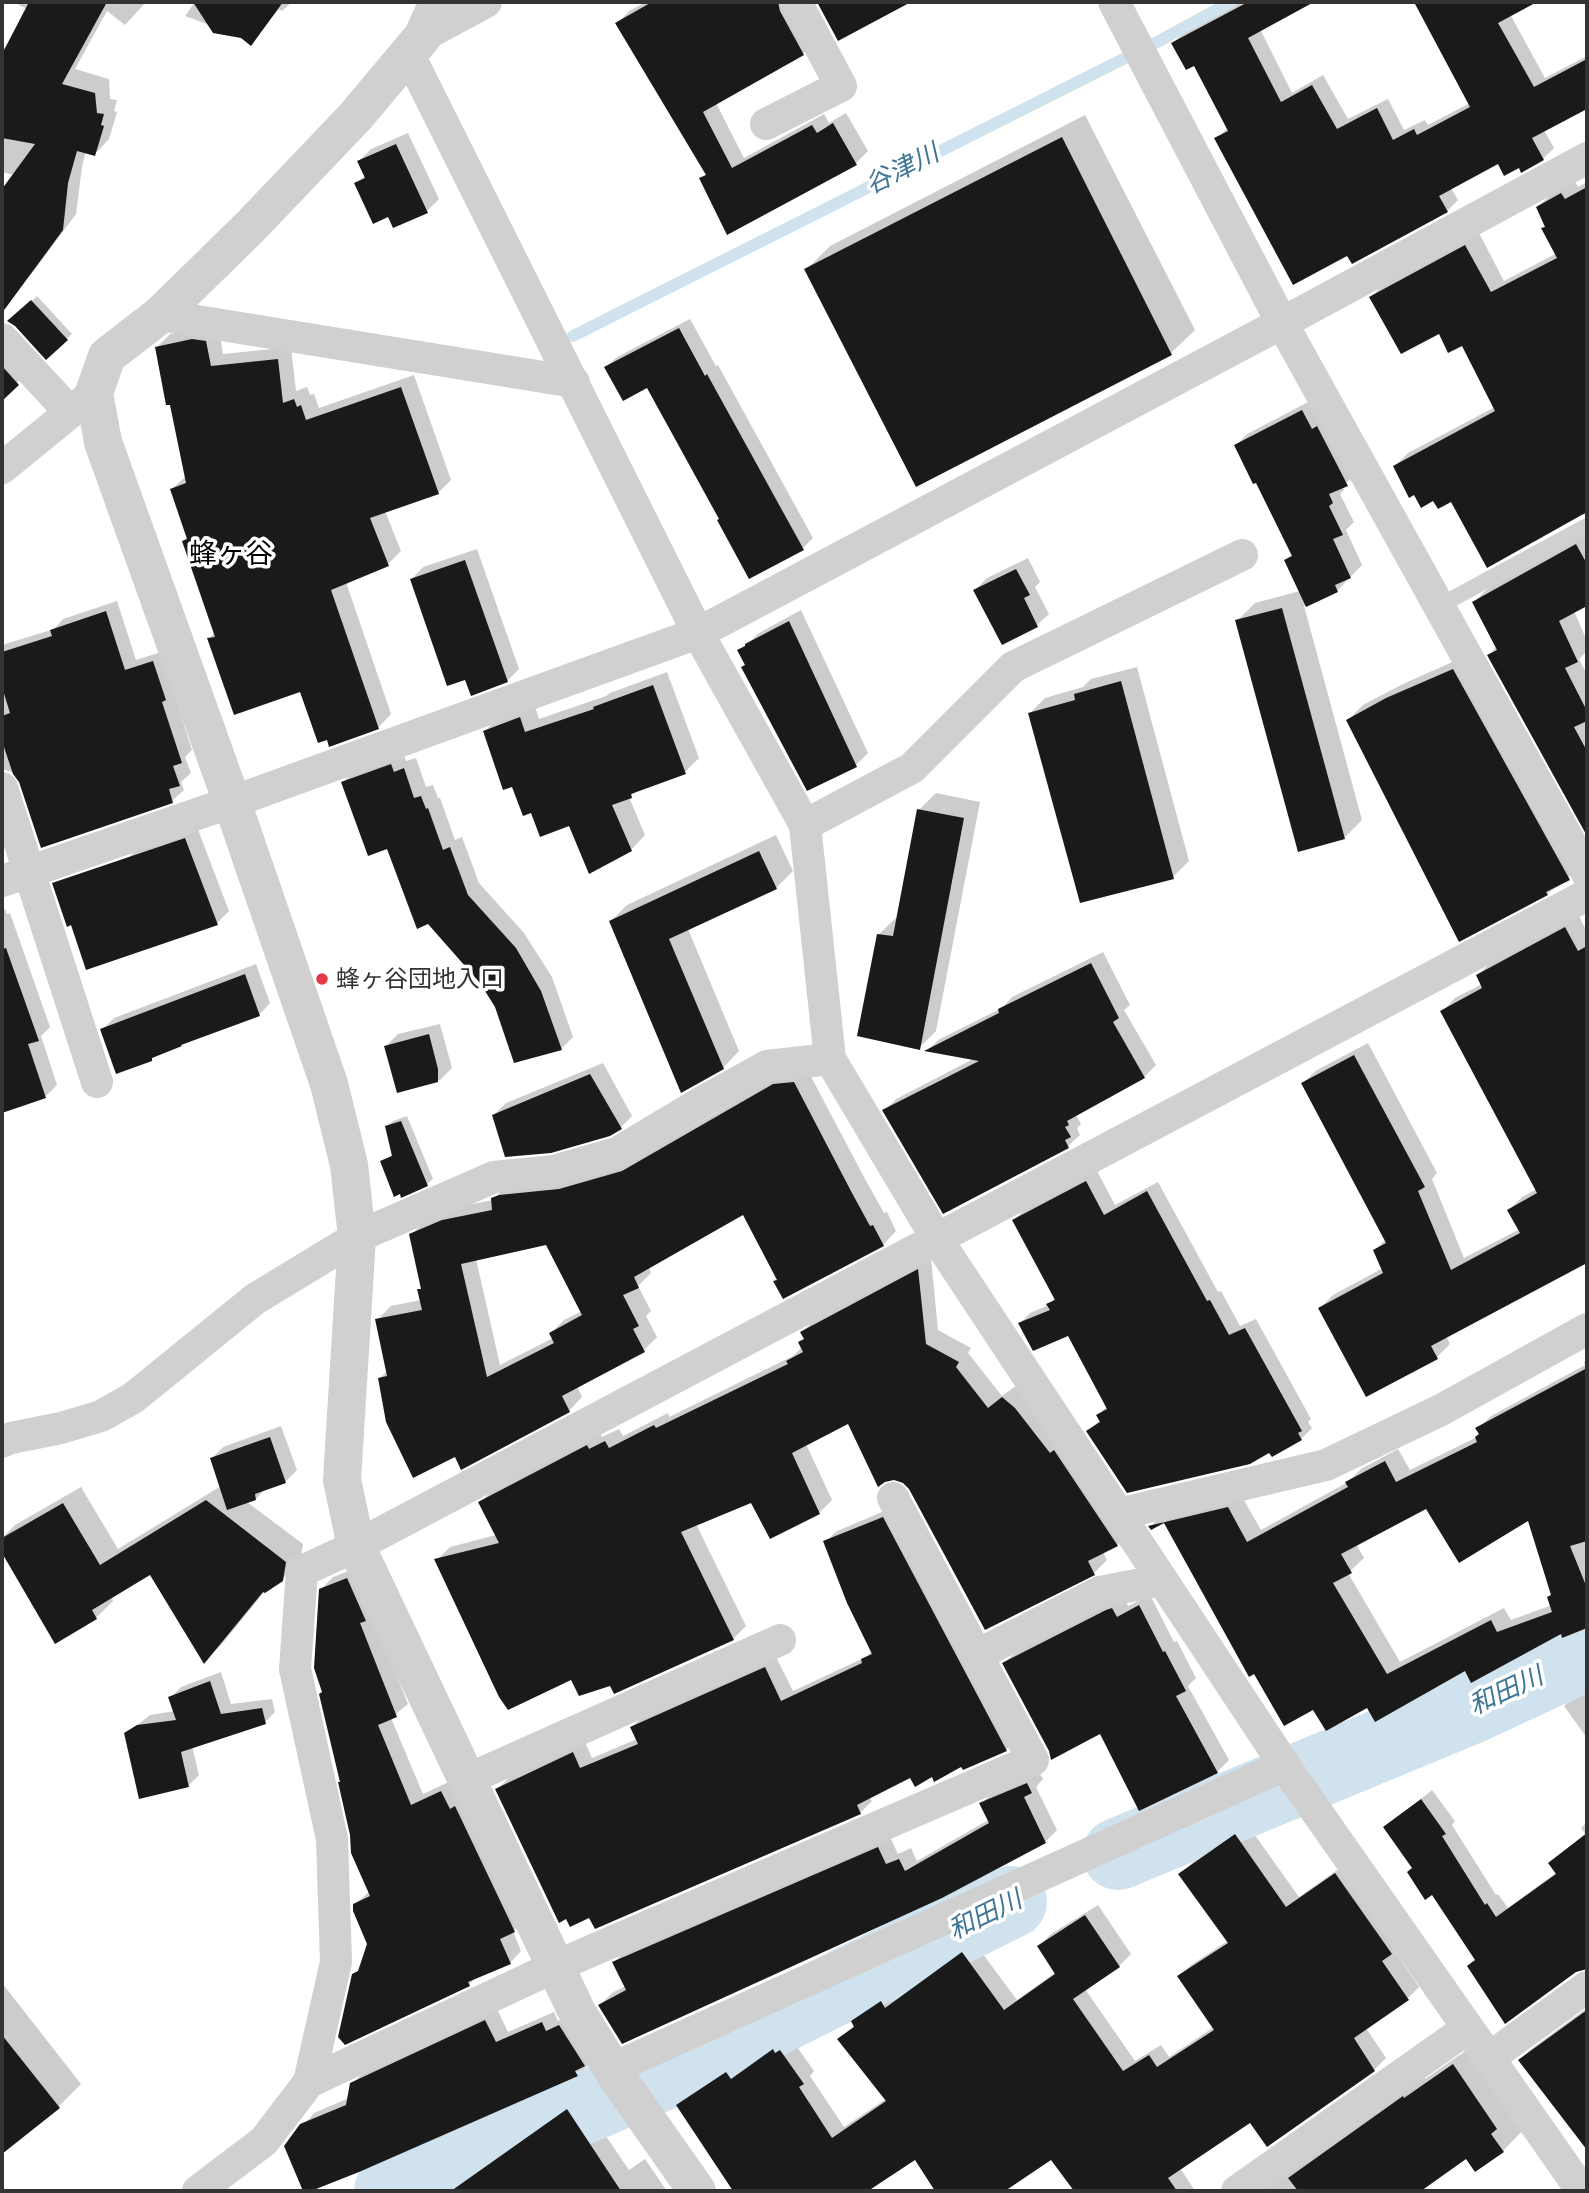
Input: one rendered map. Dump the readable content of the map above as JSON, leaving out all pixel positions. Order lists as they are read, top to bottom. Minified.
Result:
{"districts":["蜂ヶ谷"],"water":["谷津川","和田川"],"places":["蜂ヶ谷団地入口"]}
